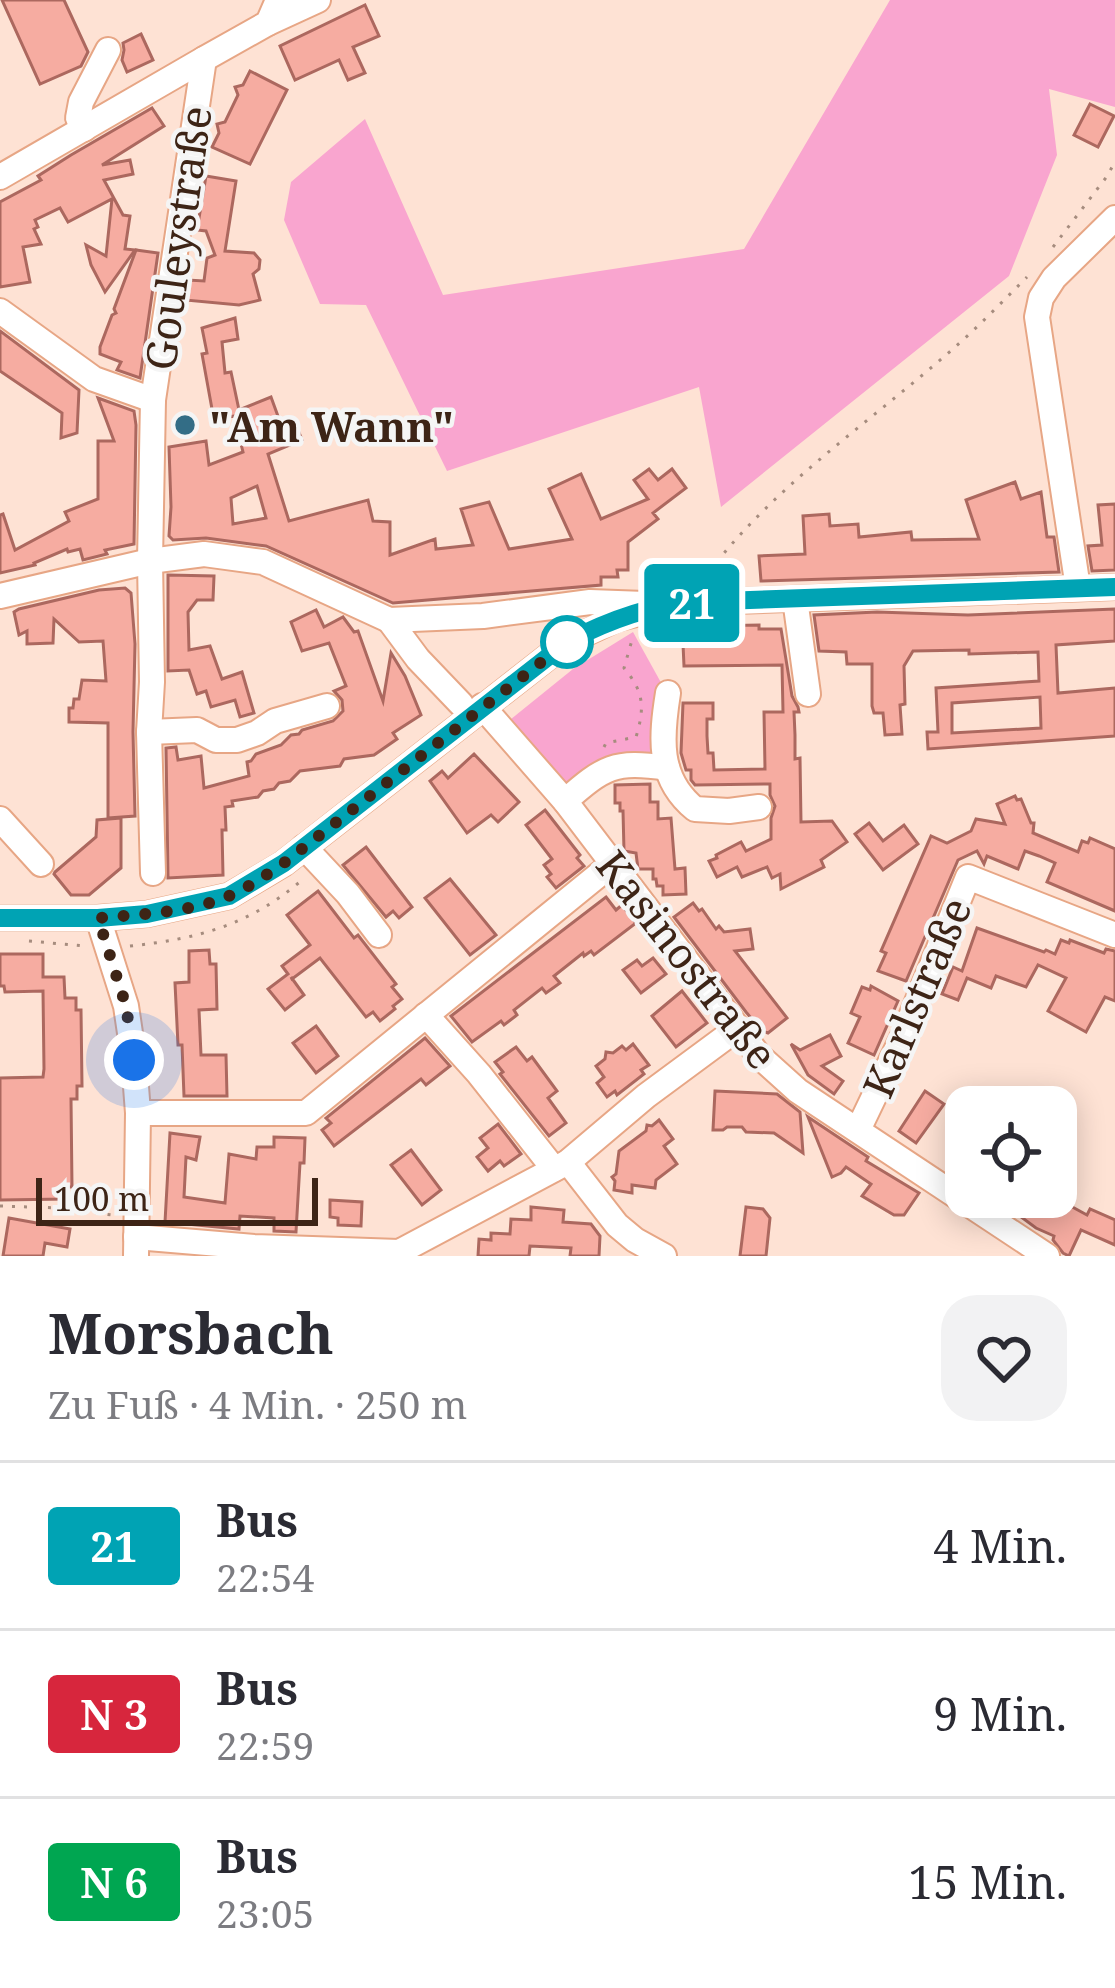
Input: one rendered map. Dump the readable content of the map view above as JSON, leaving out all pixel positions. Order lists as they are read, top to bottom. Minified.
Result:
{"streets":{"street":["Gouleystraße","Kasinostraße","Karlstraße"]},"crossings":[["Kasinostraße","Karlstraße"]],"places":["\"Am Wann\""],"lines":["bus line 21"],"scale_bar":"100 m","page":{"on_map":"21","scale":"100 m","heading":["Morsbach","Zu Fuß · 4 Min. · 250 m"],"list":[{"mark":"21","name":"Bus","note":"22:54","value":"4 Min."},{"mark":"N 3","name":"Bus","note":"22:59","value":"9 Min."},{"mark":"N 6","name":"Bus","note":"23:05","value":"15 Min."}]}}
